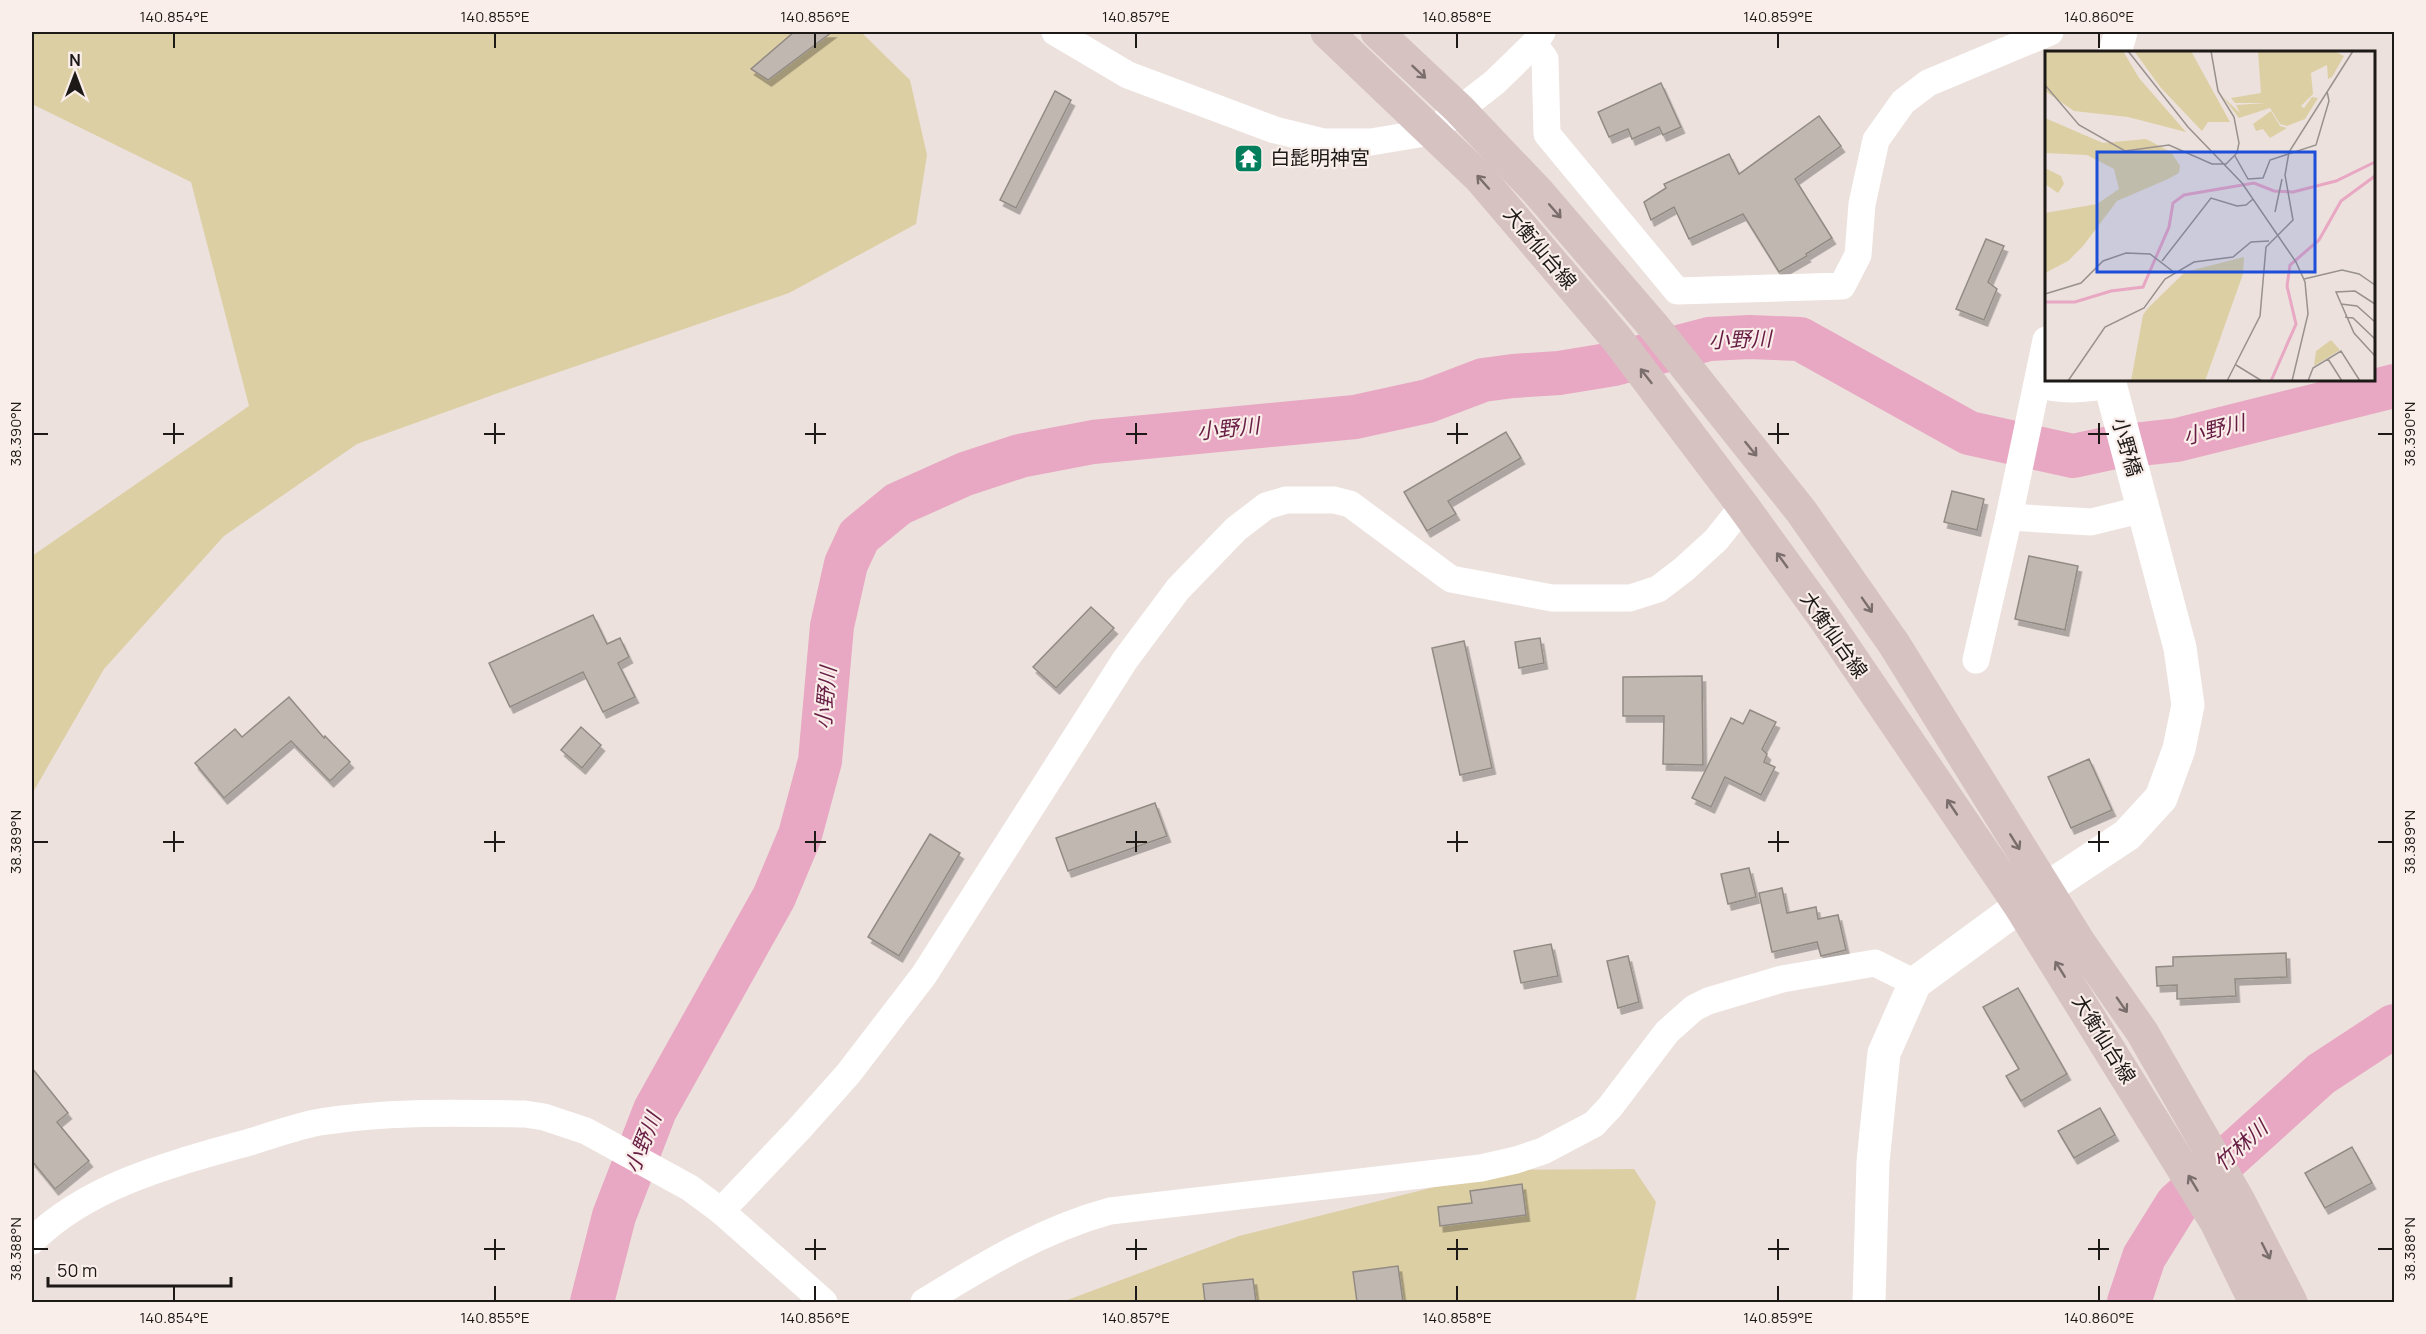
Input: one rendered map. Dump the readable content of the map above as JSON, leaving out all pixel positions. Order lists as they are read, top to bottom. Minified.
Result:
{"streets":{"main road":["大衡仙台線"],"street":["小野橋"]},"crossings":[["大衡仙台線","小野橋"]],"water":["小野川","竹林川"],"places":{"temple":["白髭明神宮"]},"scale_bar":"50 m","north":"top","coordinates":["140.854°E","140.855°E","140.856°E","140.857°E","140.858°E","140.859°E","140.860°E","38.390°N","38.389°N","38.388°N"]}
